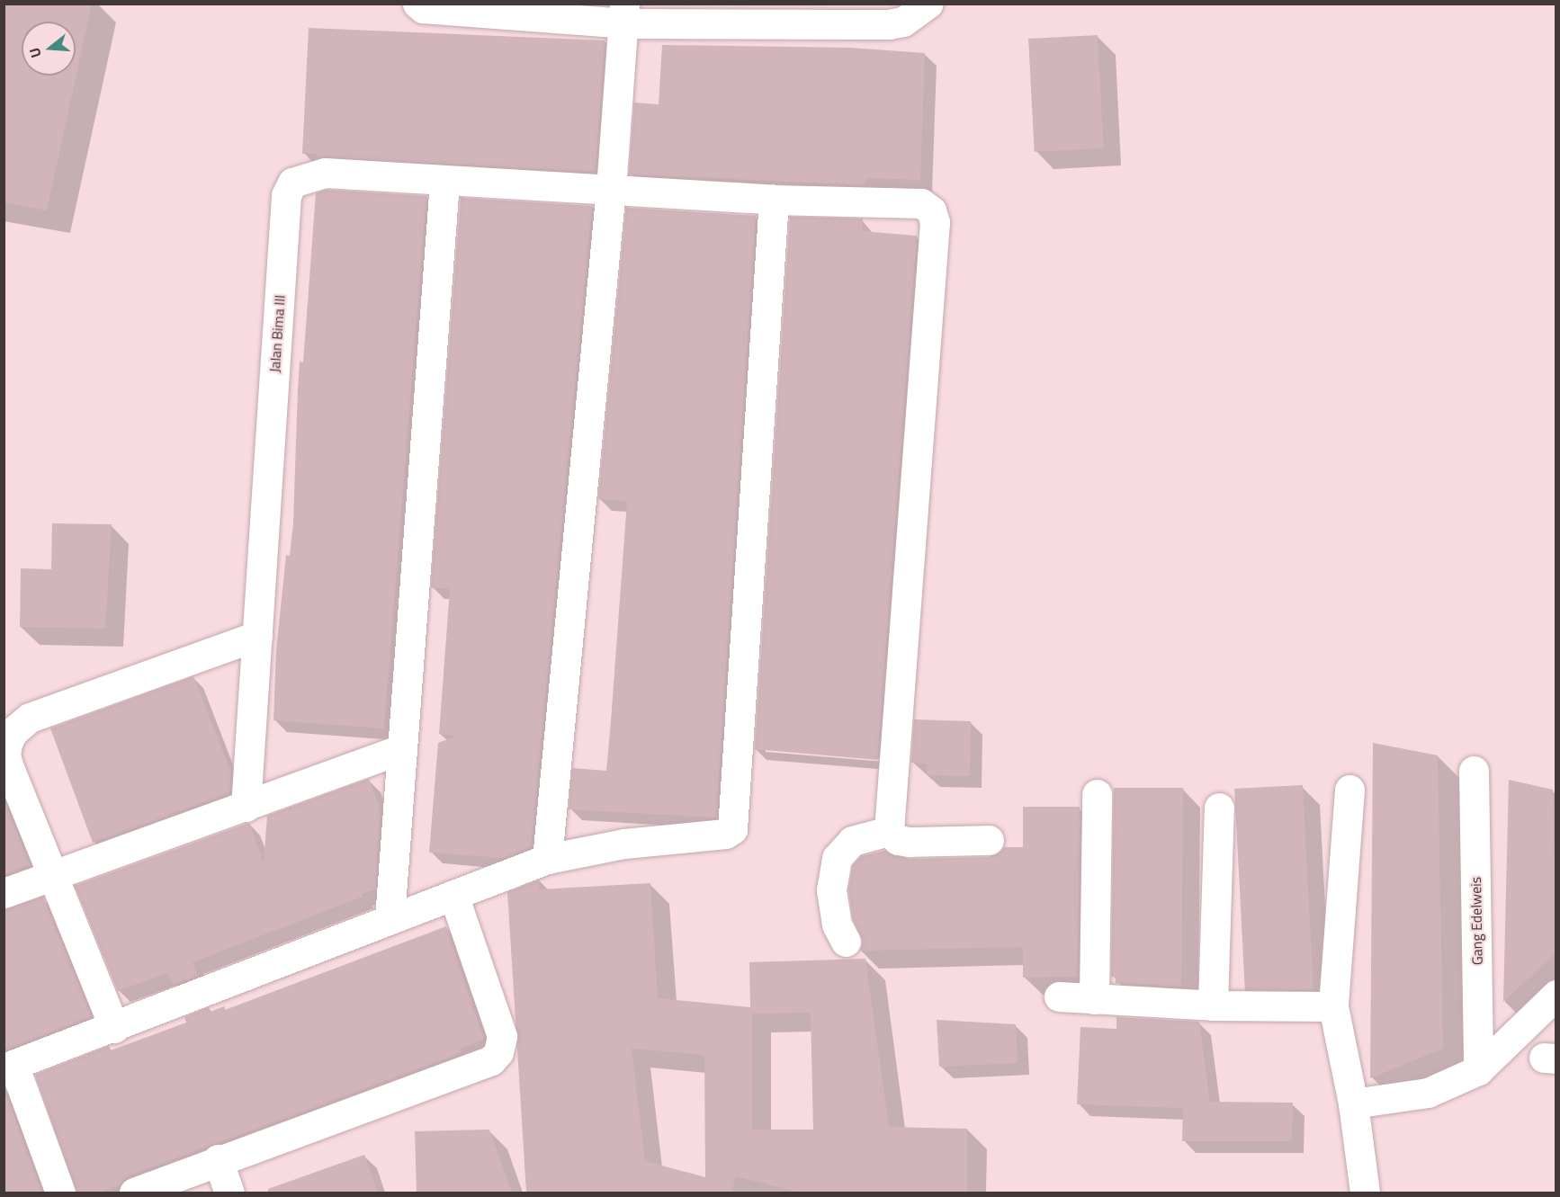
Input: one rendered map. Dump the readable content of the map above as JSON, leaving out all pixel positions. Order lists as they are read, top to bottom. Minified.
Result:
{"streets":{"street":["Jalan Bima III","Gang Edelweis"]},"north":"left"}
